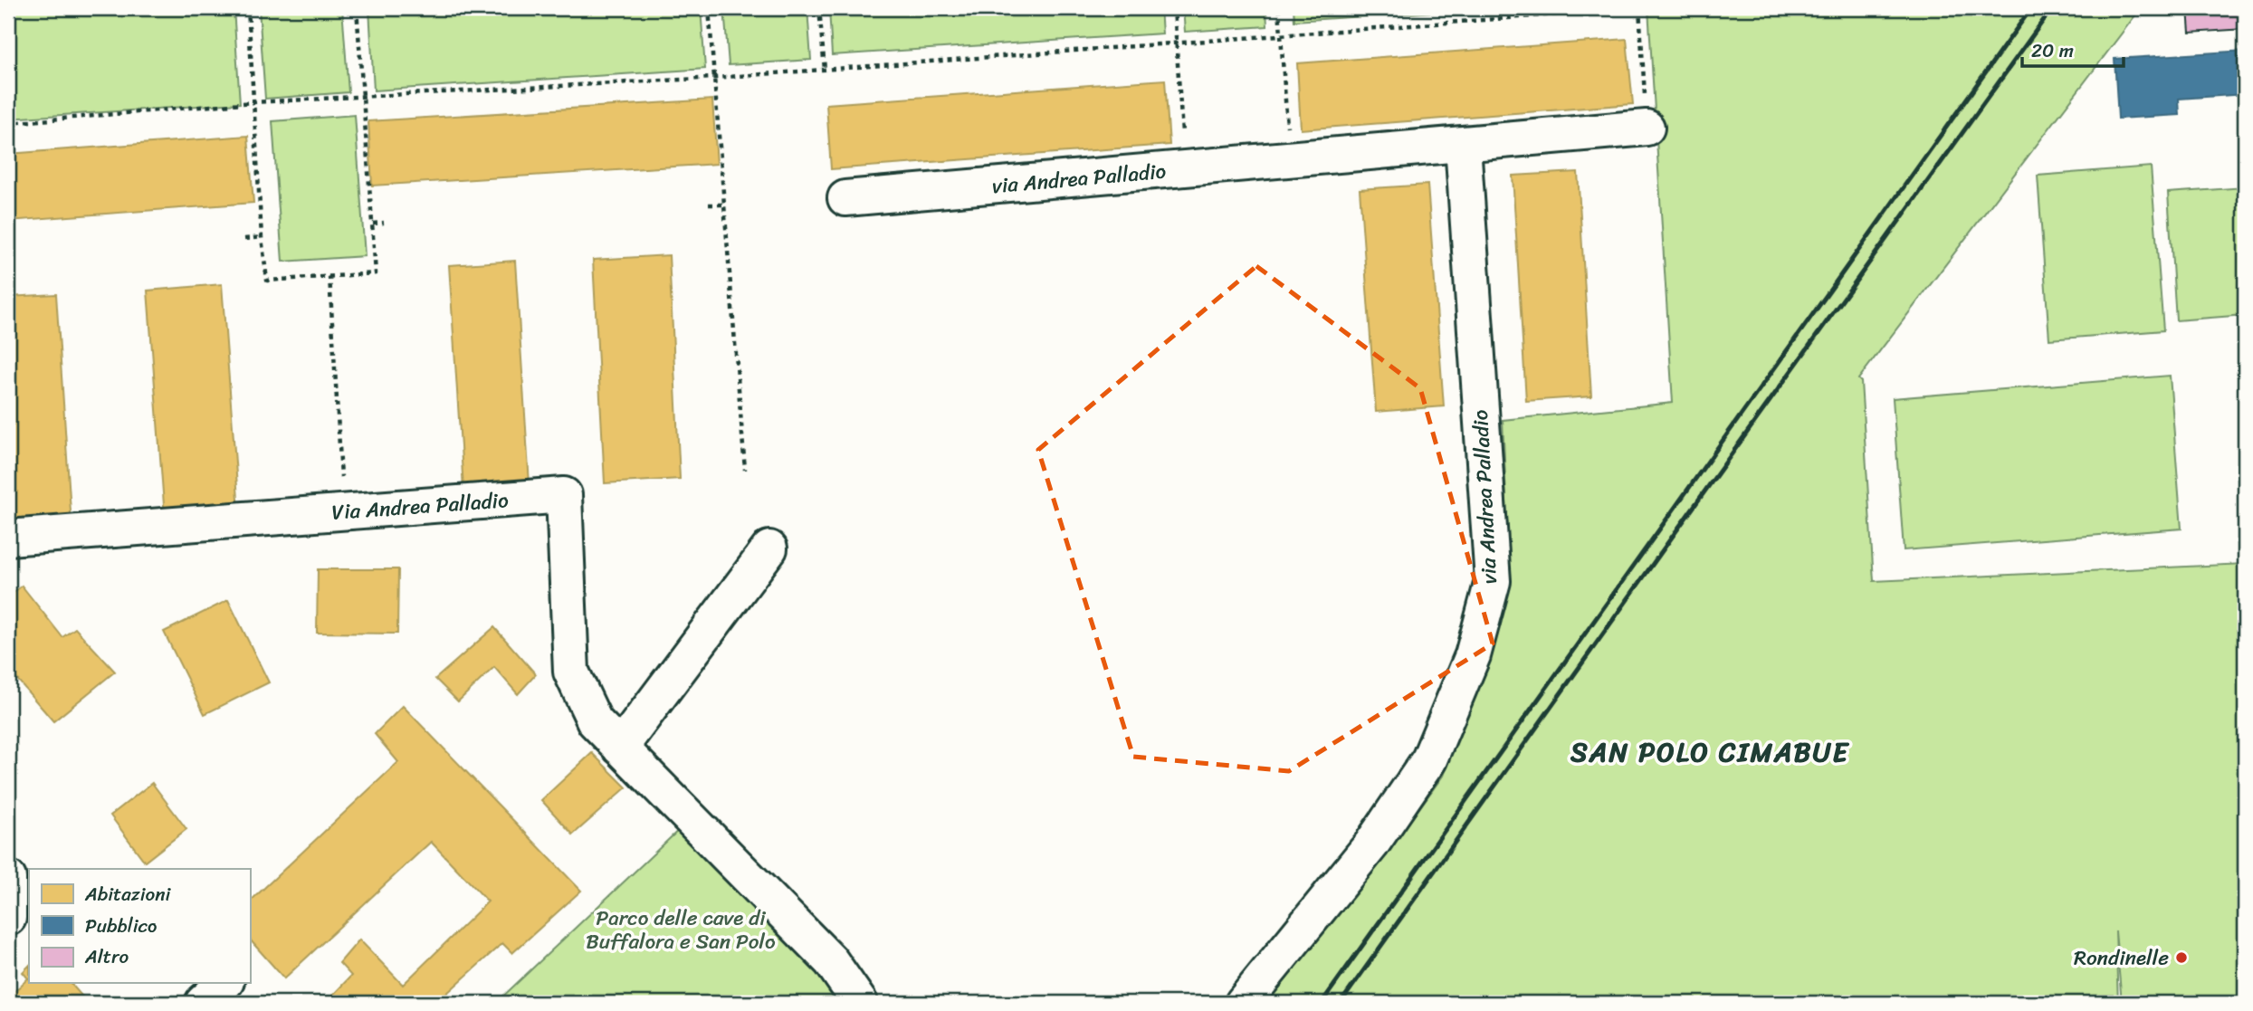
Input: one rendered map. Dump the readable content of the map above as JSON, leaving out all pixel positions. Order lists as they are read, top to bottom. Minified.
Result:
{"streets":{"street":["via Andrea Palladio","Via Andrea Palladio"]},"districts":["SAN POLO CIMABUE"],"parks":["Parco delle cave di Buffalora e San Polo"],"places":["Rondinelle"],"legend":["Abitazioni","Pubblico","Altro"],"scale_bar":"20 m"}
